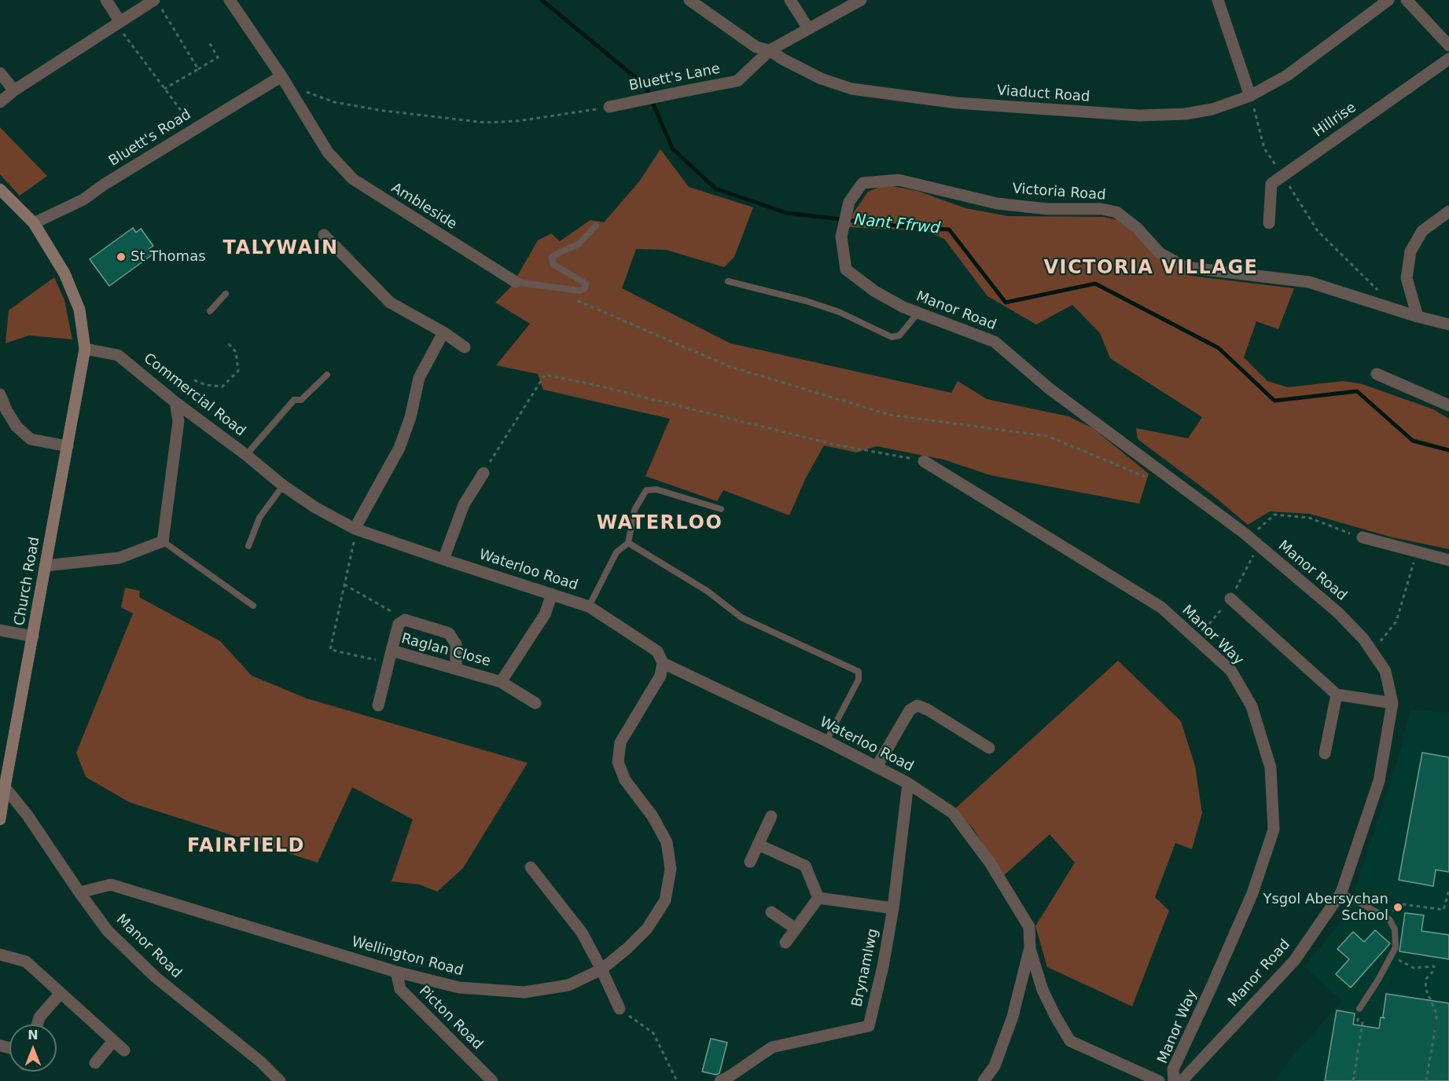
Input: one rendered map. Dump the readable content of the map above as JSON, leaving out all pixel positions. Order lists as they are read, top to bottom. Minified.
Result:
{"streets":{"main road":["Church Road"],"street":["Bluett's Lane","Viaduct Road","Hillrise","Bluett's Road","Victoria Road","Ambleside","Manor Road","Commercial Road","Waterloo Road","Manor Way","Raglan Close","Wellington Road","Brynamlwg","Picton Road"]},"crossings":[["Bluett's Lane","Viaduct Road"],["Bluett's Road","Ambleside"],["Victoria Road","Manor Road"],["Manor Road","Church Road"],["Manor Road","Wellington Road"],["Commercial Road","Waterloo Road"],["Commercial Road","Church Road"],["Waterloo Road","Raglan Close"],["Waterloo Road","Wellington Road"],["Waterloo Road","Brynamlwg"],["Wellington Road","Picton Road"]],"districts":["TALYWAIN","VICTORIA VILLAGE","WATERLOO","FAIRFIELD"],"water":["Nant Ffrwd"],"places":["St Thomas","Ysgol Abersychan School"],"north":"top"}
